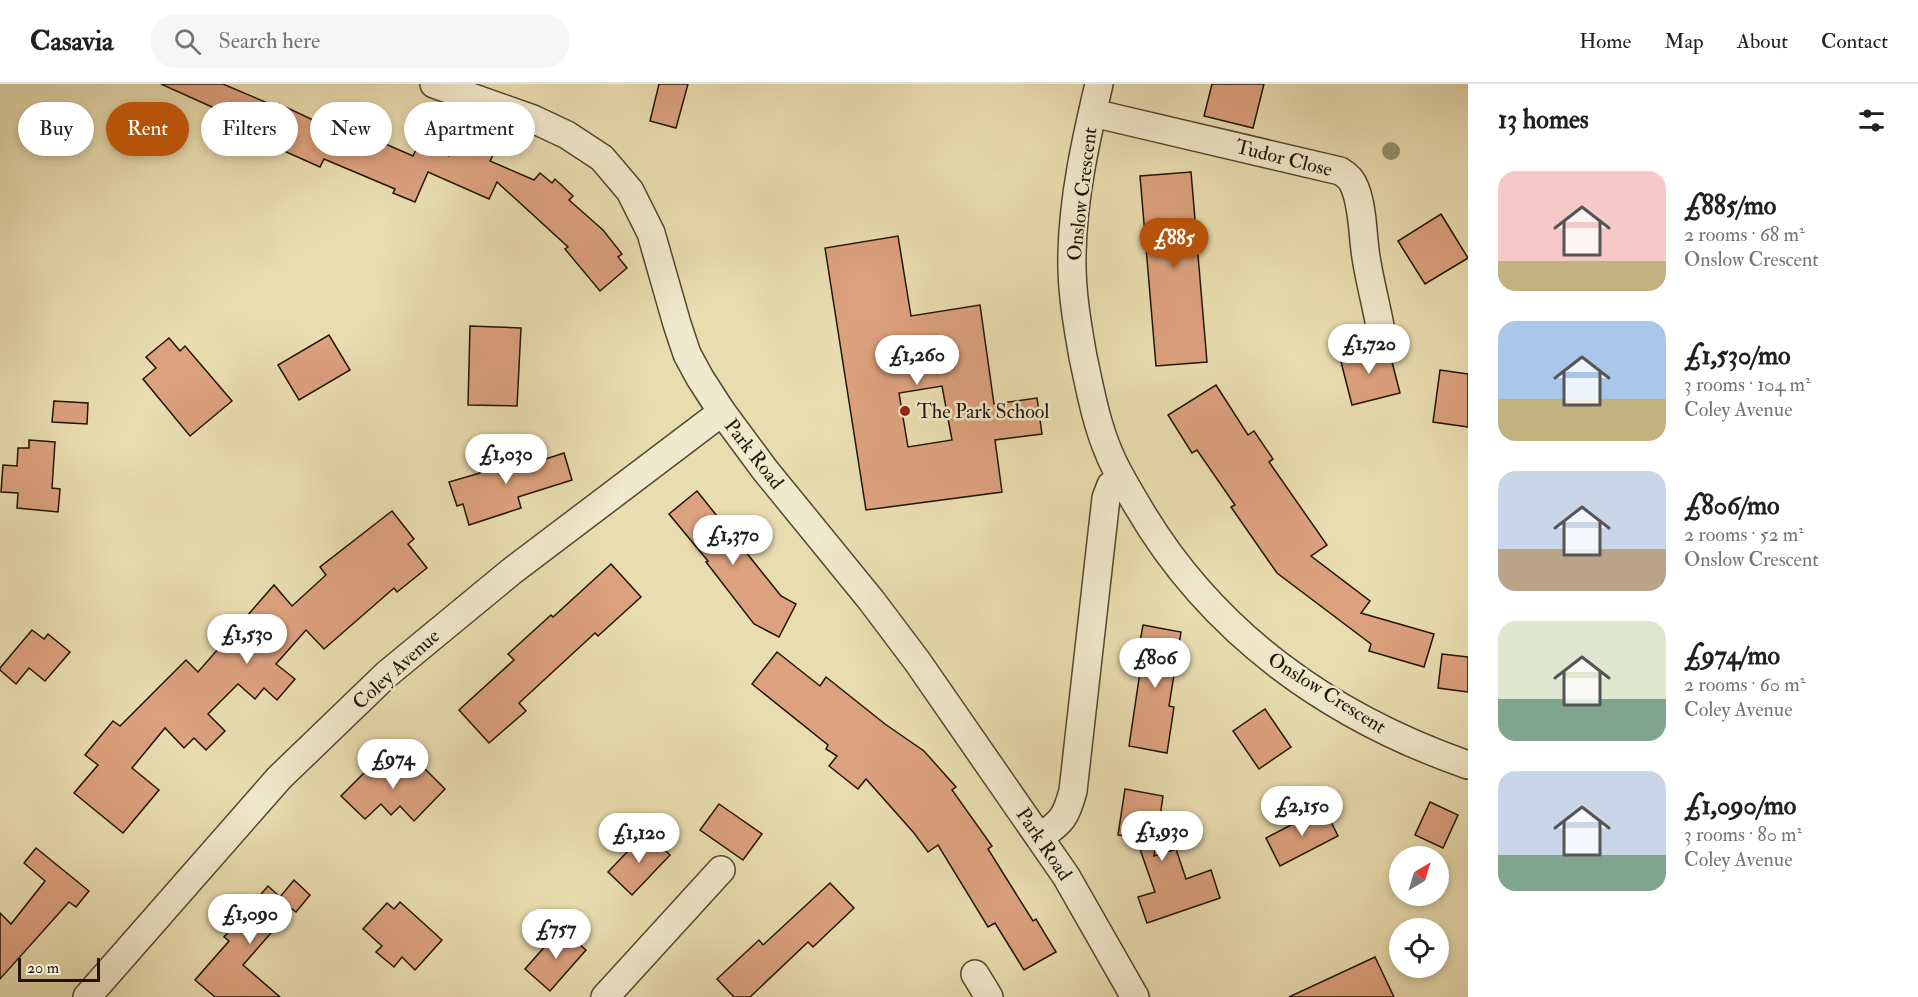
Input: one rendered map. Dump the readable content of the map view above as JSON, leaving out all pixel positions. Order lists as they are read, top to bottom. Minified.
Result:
{"streets":{"street":["Tudor Close","Onslow Crescent","Park Road","Coley Avenue"]},"crossings":[["Tudor Close","Onslow Crescent"],["Park Road","Coley Avenue"]],"places":["The Park School"],"scale_bar":"20 m","north":"top right","page":{"header":"Casavia","search":"Search here","nav":["Home","Map","About","Contact"],"heading":"13 homes","chip":["Buy","Rent","Filters","New","Apartment"],"list":[{"name":"£885/mo","note":"2 rooms · 68 m² · Onslow Crescent"},{"name":"£1,530/mo","note":"3 rooms · 104 m² · Coley Avenue"},{"name":"£806/mo","note":"2 rooms · 52 m² · Onslow Crescent"},{"name":"£974/mo","note":"2 rooms · 60 m² · Coley Avenue"},{"name":"£1,090/mo","note":"3 rooms · 80 m² · Coley Avenue"}],"price":["£885","£1,720","£1,260","£1,030","£1,370","£1,530","£806","£974","£2,150","£1,930","£1,120","£1,090","£757"],"scale":"20 m"}}
